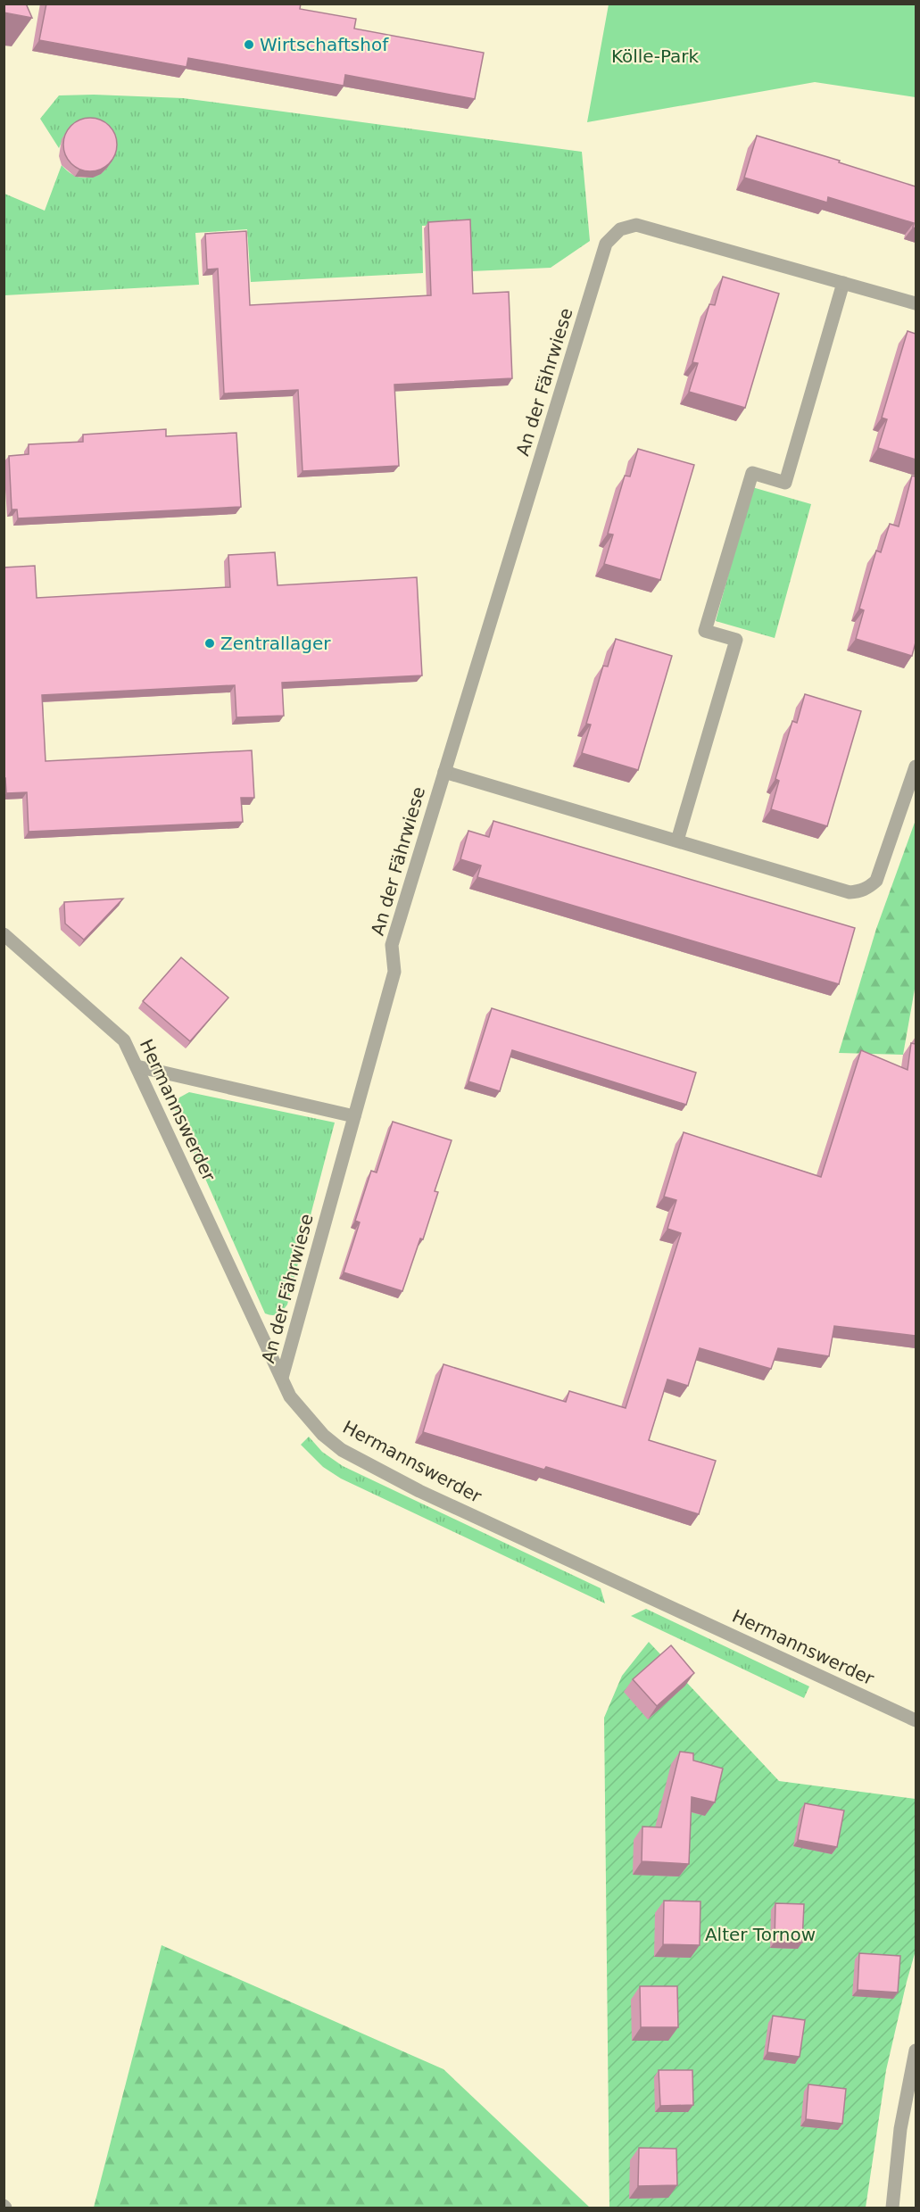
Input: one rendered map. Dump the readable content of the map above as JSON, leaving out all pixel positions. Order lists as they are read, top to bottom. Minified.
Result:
{"streets":{"street":["An der Fährwiese","Hermannswerder"]},"crossings":[["An der Fährwiese","Hermannswerder"]],"parks":["Kölle-Park","Alter Tornow"],"places":["Wirtschaftshof","Zentrallager"]}
